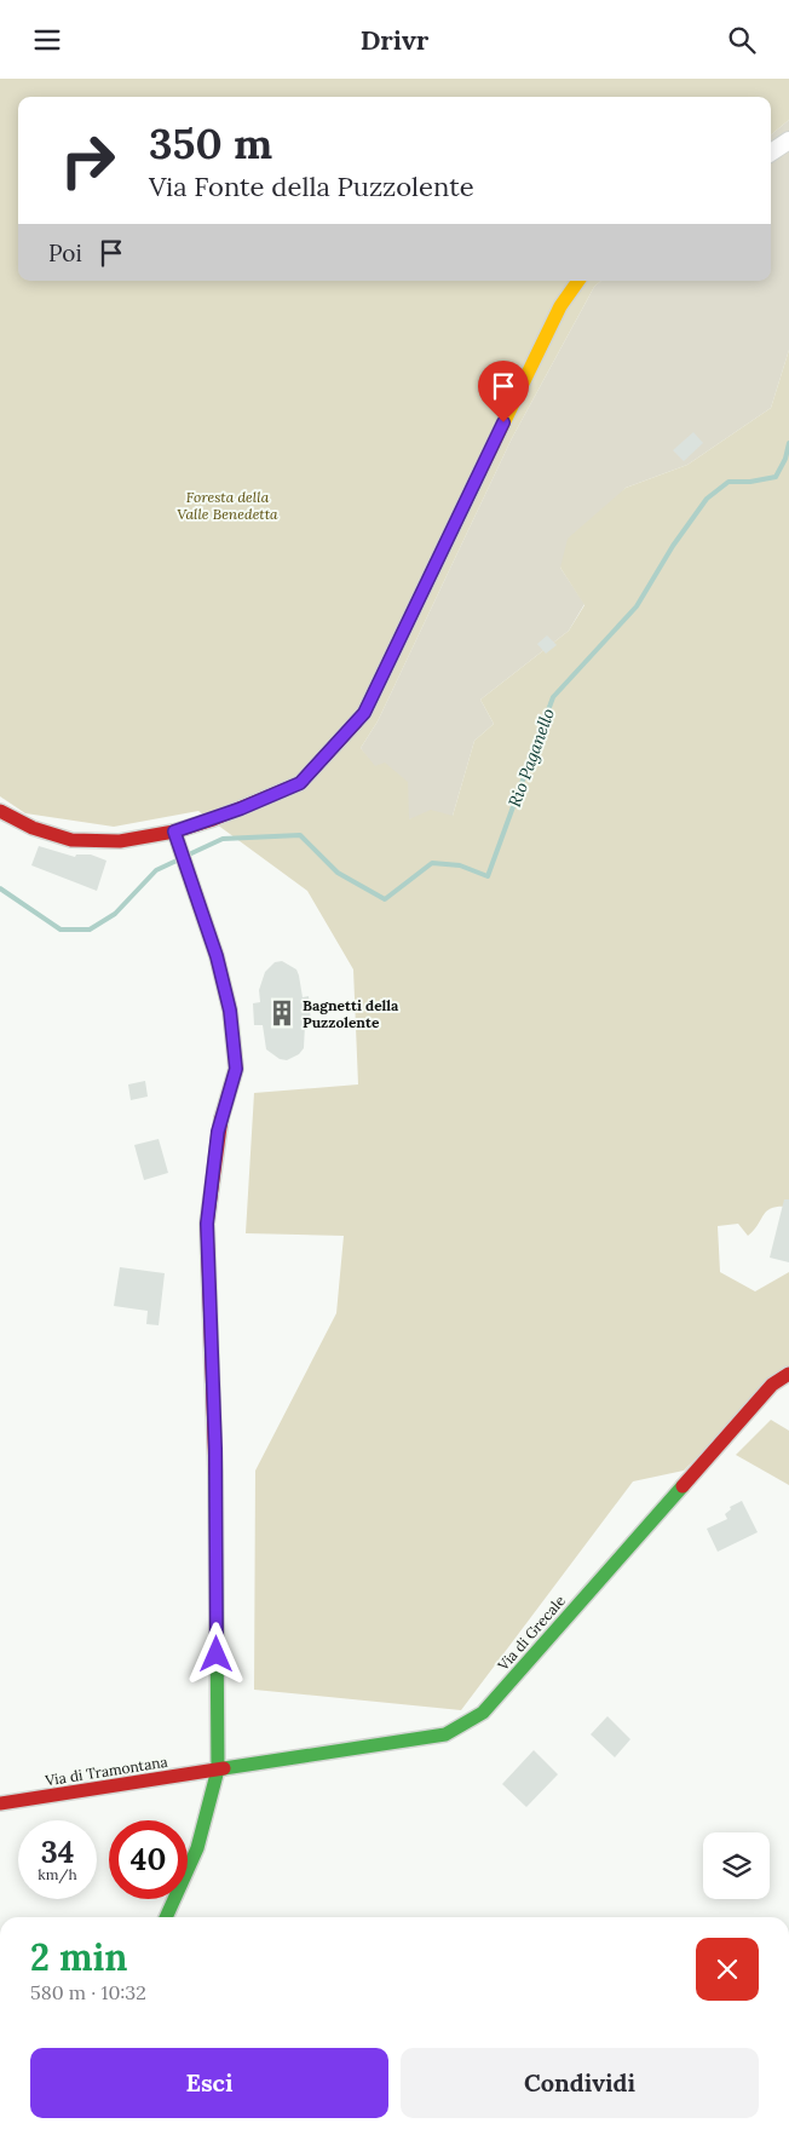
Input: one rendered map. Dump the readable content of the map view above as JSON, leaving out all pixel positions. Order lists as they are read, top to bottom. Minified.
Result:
{"streets":{"street":["Via di Grecale","Via di Tramontana"]},"crossings":[["Via di Grecale","Via di Tramontana"]],"water":["Rio Paganello"],"parks":["Foresta della Valle Benedetta"],"places":{"building":["Bagnetti della Puzzolente"]},"page":{"header":"Drivr","turn":["350 m","Via Fonte della Puzzolente"],"then":"Poi","speed":"34 km/h","limit":"40","heading":["2 min","580 m · 10:32"],"buttons":["Esci","Condividi"]}}
